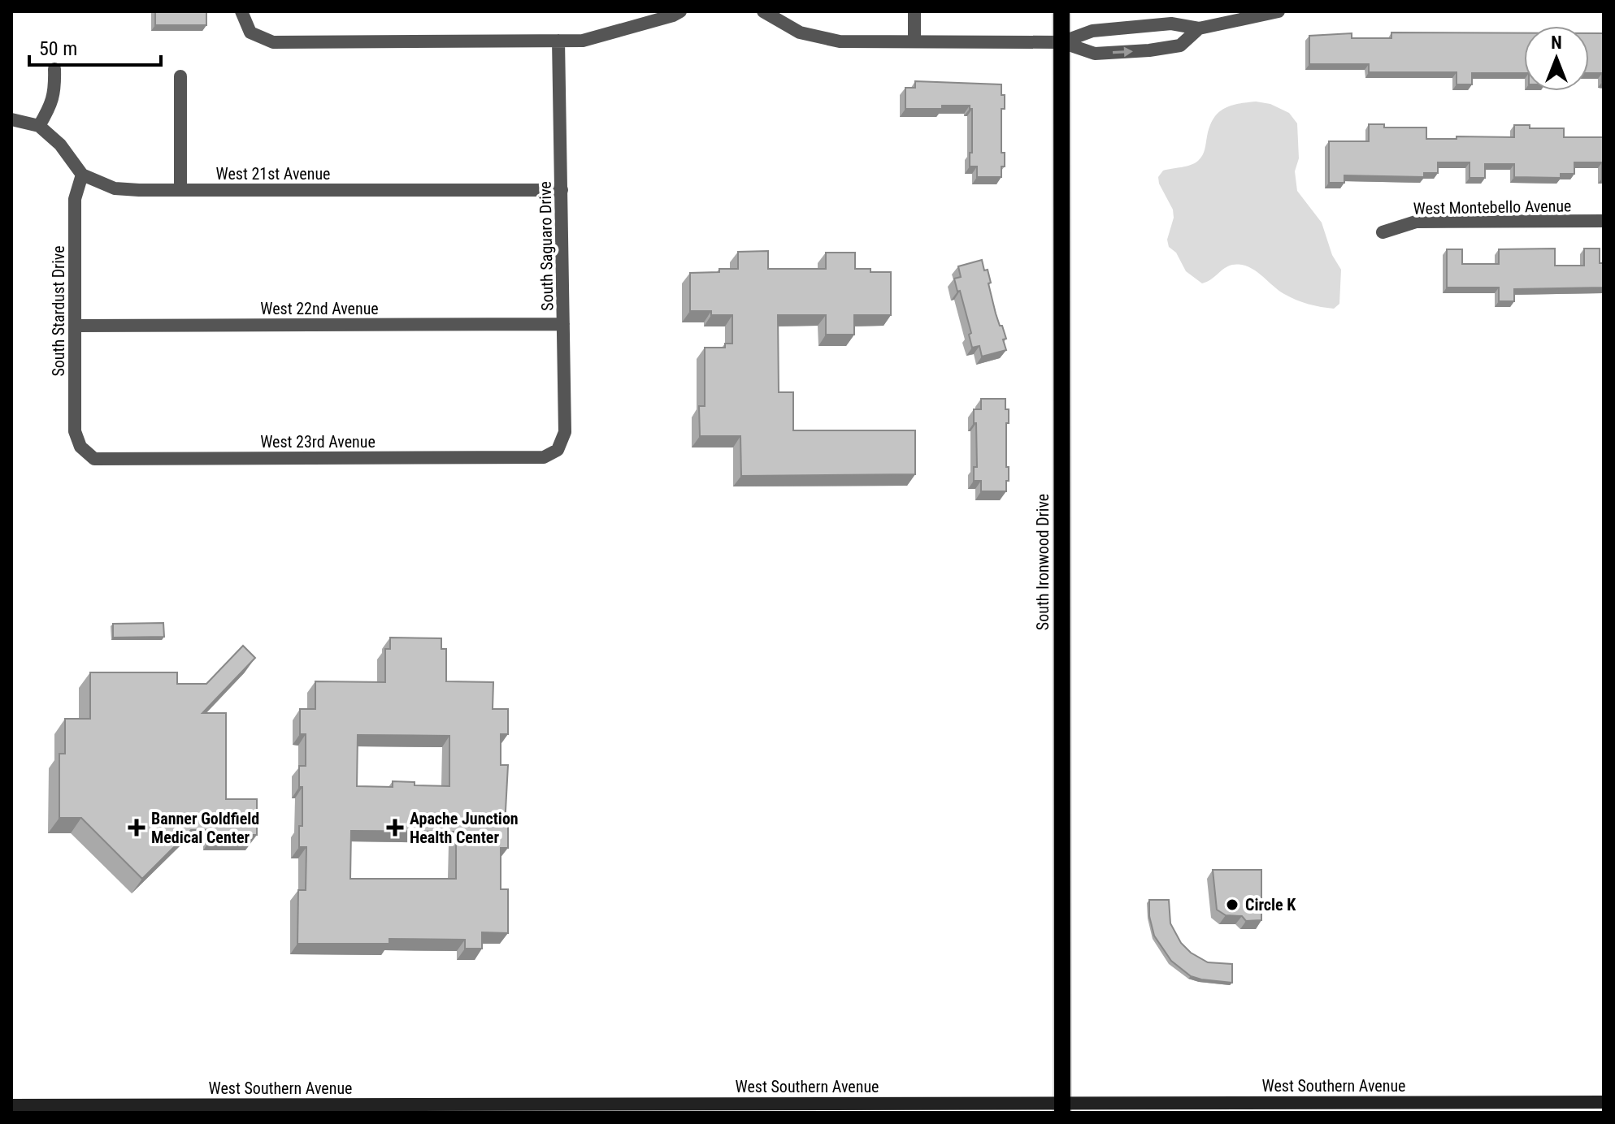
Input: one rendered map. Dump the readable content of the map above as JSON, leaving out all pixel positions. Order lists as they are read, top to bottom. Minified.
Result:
{"streets":{"main road":["South Ironwood Drive","West Southern Avenue"],"street":["West 21st Avenue","West Montebello Avenue","South Saguaro Drive","West 22nd Avenue","South Stardust Drive","West 23rd Avenue"]},"crossings":[["West 21st Avenue","South Saguaro Drive"],["West 21st Avenue","South Stardust Drive"],["South Saguaro Drive","West 22nd Avenue"],["South Saguaro Drive","West 23rd Avenue"],["West 22nd Avenue","South Stardust Drive"],["South Stardust Drive","West 23rd Avenue"],["South Ironwood Drive","West Southern Avenue"]],"places":{"health":["Banner Goldfield Medical Center","Apache Junction Health Center"],"other":["Circle K"]},"scale_bar":"50 m","north":"top"}
